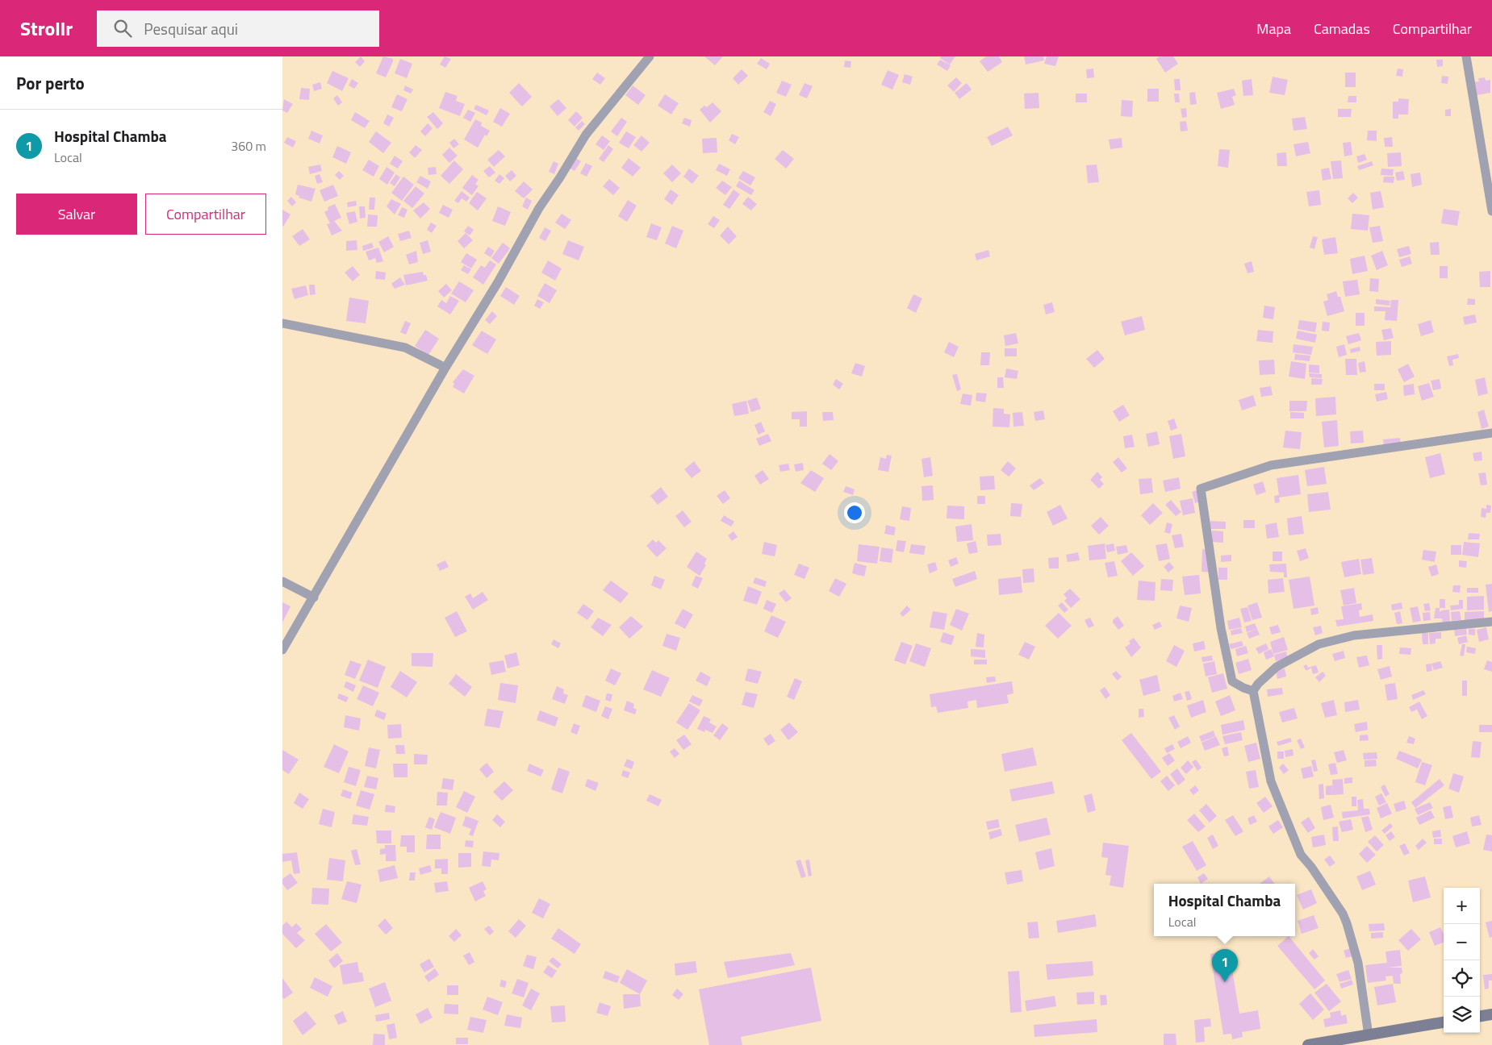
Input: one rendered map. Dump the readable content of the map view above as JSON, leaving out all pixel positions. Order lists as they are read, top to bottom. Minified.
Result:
{"page":{"header":"Strollr","search":"Pesquisar aqui","nav":["Mapa","Camadas","Compartilhar"],"heading":"Por perto","list":[{"mark":"1","name":"Hospital Chamba","note":"Local","value":"360 m"}],"buttons":["Salvar","Compartilhar"],"popup":["Hospital Chamba","Local"],"map_buttons":["+","−"],"pins":"1"}}
